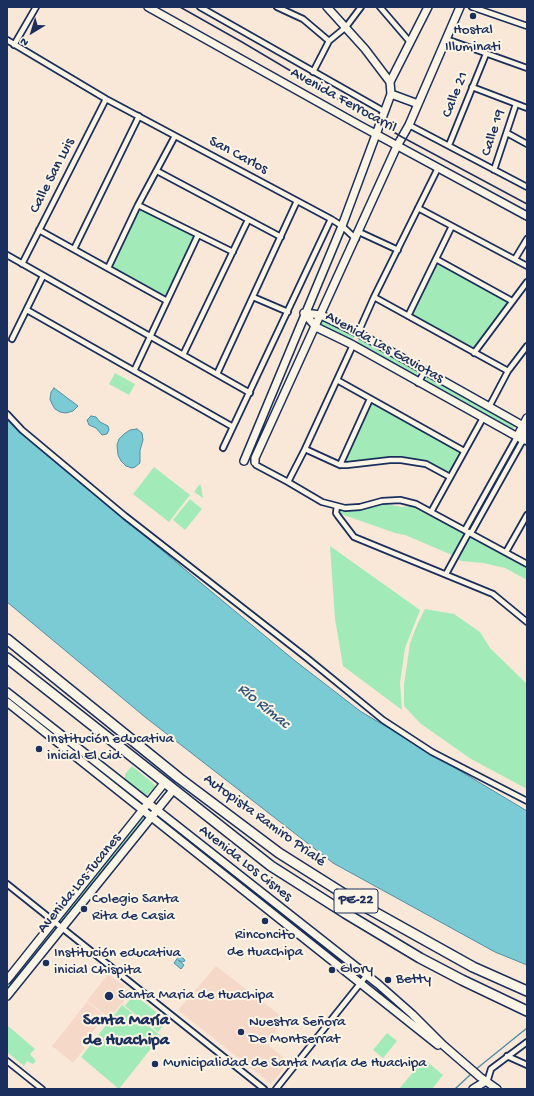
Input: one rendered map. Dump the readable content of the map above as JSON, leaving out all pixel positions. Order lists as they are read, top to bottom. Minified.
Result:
{"streets":{"highway":["Autopista Ramiro Prialé","PE-22"],"street":["Calle 21","Avenida Ferrocarril","Calle 19","San Carlos","Calle San Luis","Avenida Las Gaviotas","Avenida Los Cisnes","Avenida Los Tucanes"]},"crossings":[["San Carlos","Calle San Luis"],["Autopista Ramiro Prialé","Avenida Los Tucanes"],["Avenida Los Cisnes","Avenida Los Tucanes"]],"districts":["Santa María de Huachipa"],"water":["Río Rímac"],"places":["Hostal Illuminati","Institución educativa inicial El Cid","Colegio Santa Rita de Casia","Rinconcito de Huachipa","Institución educativa inicial Chispita","Glory","Betty","Santa Maria de Huachipa","Nuestra Señora De Montserrat","Municipalidad de Santa María de Huachipa"],"north":"bottom left"}
